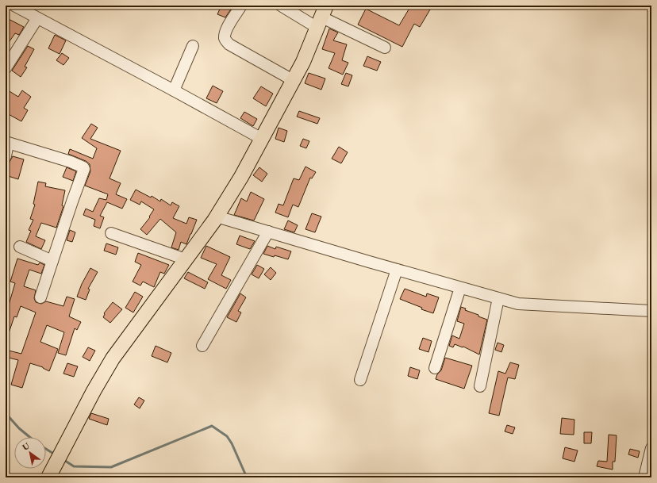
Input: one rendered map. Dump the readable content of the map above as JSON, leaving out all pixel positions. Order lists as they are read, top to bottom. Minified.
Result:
{"north":"top left"}
